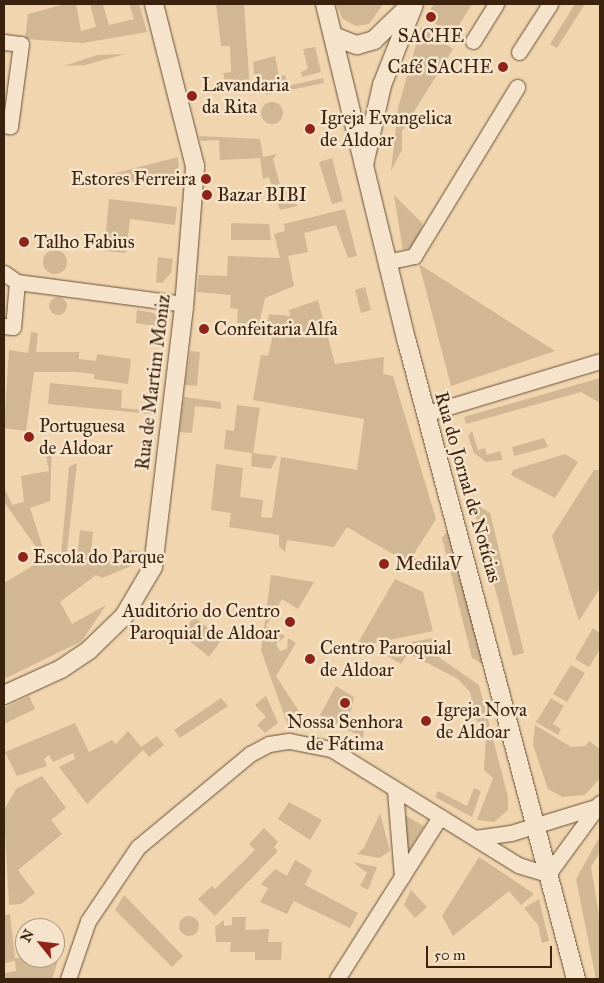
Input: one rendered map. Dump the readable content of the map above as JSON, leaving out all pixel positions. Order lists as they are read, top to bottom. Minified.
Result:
{"streets":{"street":["Rua de Martim Moniz","Rua do Jornal de Notícias"]},"places":["SACHE","Café SACHE","Lavandaria da Rita","Igreja Evangelica de Aldoar","Estores Ferreira","Bazar BIBI","Talho Fabius","Confeitaria Alfa","Portuguesa de Aldoar","Escola do Parque","MedilaV","Auditório do Centro Paroquial de Aldoar","Centro Paroquial de Aldoar","Nossa Senhora de Fátima","Igreja Nova de Aldoar"],"scale_bar":"50 m","north":"top left"}
